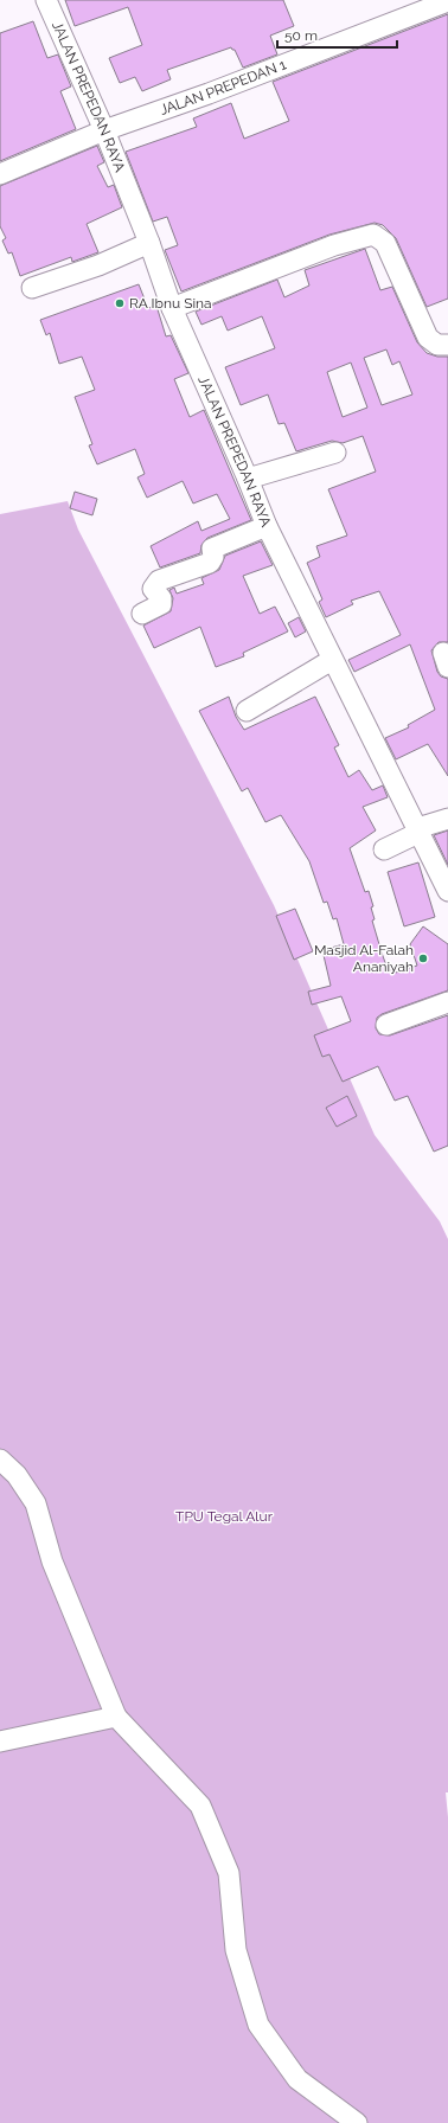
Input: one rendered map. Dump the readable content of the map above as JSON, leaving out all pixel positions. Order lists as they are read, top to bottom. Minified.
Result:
{"streets":{"street":["JALAN PREPEDAN 1","JALAN PREPEDAN RAYA"]},"crossings":[["JALAN PREPEDAN 1","JALAN PREPEDAN RAYA"]],"parks":["TPU Tegal Alur"],"places":["RA Ibnu Sina","Masjid Al-Falah Ananiyah"],"scale_bar":"50 m"}
